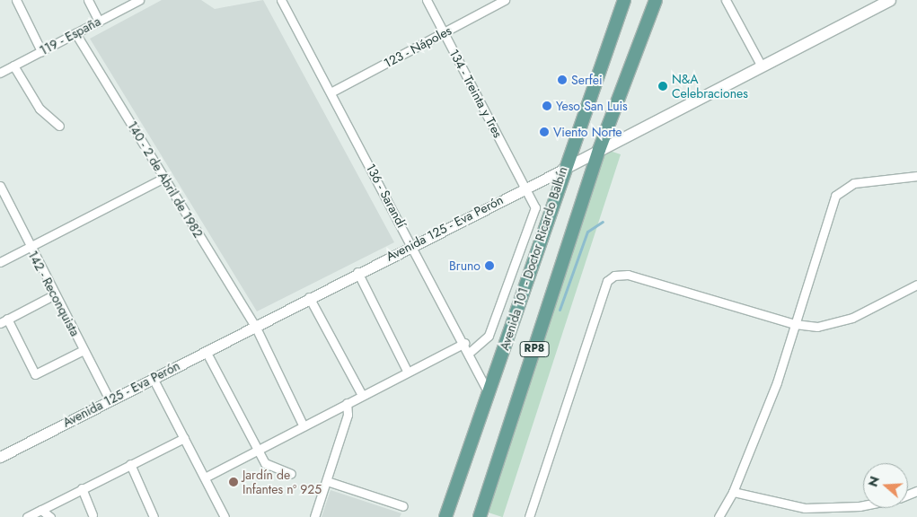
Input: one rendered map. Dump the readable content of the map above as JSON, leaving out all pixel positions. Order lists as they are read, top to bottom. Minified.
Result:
{"streets":{"main road":["Avenida 125 - Eva Perón","Avenida 101 - Doctor Ricardo Balbín","RP8"],"street":["119 - España","123 - Nápoles","134 - Treinta y Tres","140 - 2 de Abril de 1982","136 - Sarandí","142 - Reconquista"]},"crossings":[["119 - España","140 - 2 de Abril de 1982"],["123 - Nápoles","134 - Treinta y Tres"],["123 - Nápoles","136 - Sarandí"],["134 - Treinta y Tres","136 - Sarandí"],["134 - Treinta y Tres","Avenida 125 - Eva Perón"],["140 - 2 de Abril de 1982","Avenida 125 - Eva Perón"],["136 - Sarandí","Avenida 125 - Eva Perón"],["136 - Sarandí","Avenida 101 - Doctor Ricardo Balbín"],["Avenida 125 - Eva Perón","Avenida 101 - Doctor Ricardo Balbín"],["Avenida 125 - Eva Perón","142 - Reconquista"],["Avenida 125 - Eva Perón","RP8"]],"places":["Serfei","N&A Celebraciones","Yeso San Luis","Viento Norte","Bruno","Jardín de Infantes nº 925"],"north":"left"}
